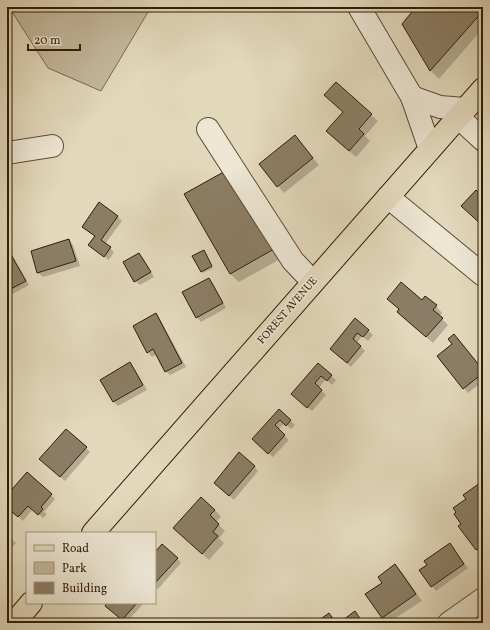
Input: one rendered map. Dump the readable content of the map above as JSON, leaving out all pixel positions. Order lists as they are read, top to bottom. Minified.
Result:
{"streets":{"main road":["FOREST AVENUE"]},"legend":["Road","Park","Building"],"scale_bar":"20 m"}
